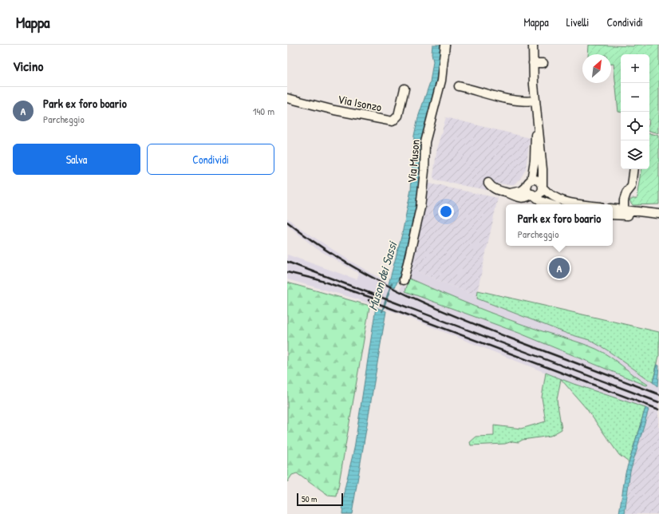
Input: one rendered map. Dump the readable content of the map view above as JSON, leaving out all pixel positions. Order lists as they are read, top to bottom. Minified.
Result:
{"streets":{"street":["Via Isonzo","Via Muson"]},"water":["Muson dei Sassi"],"scale_bar":"50 m","north":"top right","page":{"header":"Mappa","nav":["Mappa","Livelli","Condividi"],"heading":"Vicino","map_buttons":["+","−"],"list":[{"mark":"A","name":"Park ex foro boario","note":"Parcheggio","value":"140 m"}],"buttons":["Salva","Condividi"],"popup":["Park ex foro boario","Parcheggio"],"pins":"A","scale":"50 m"}}
